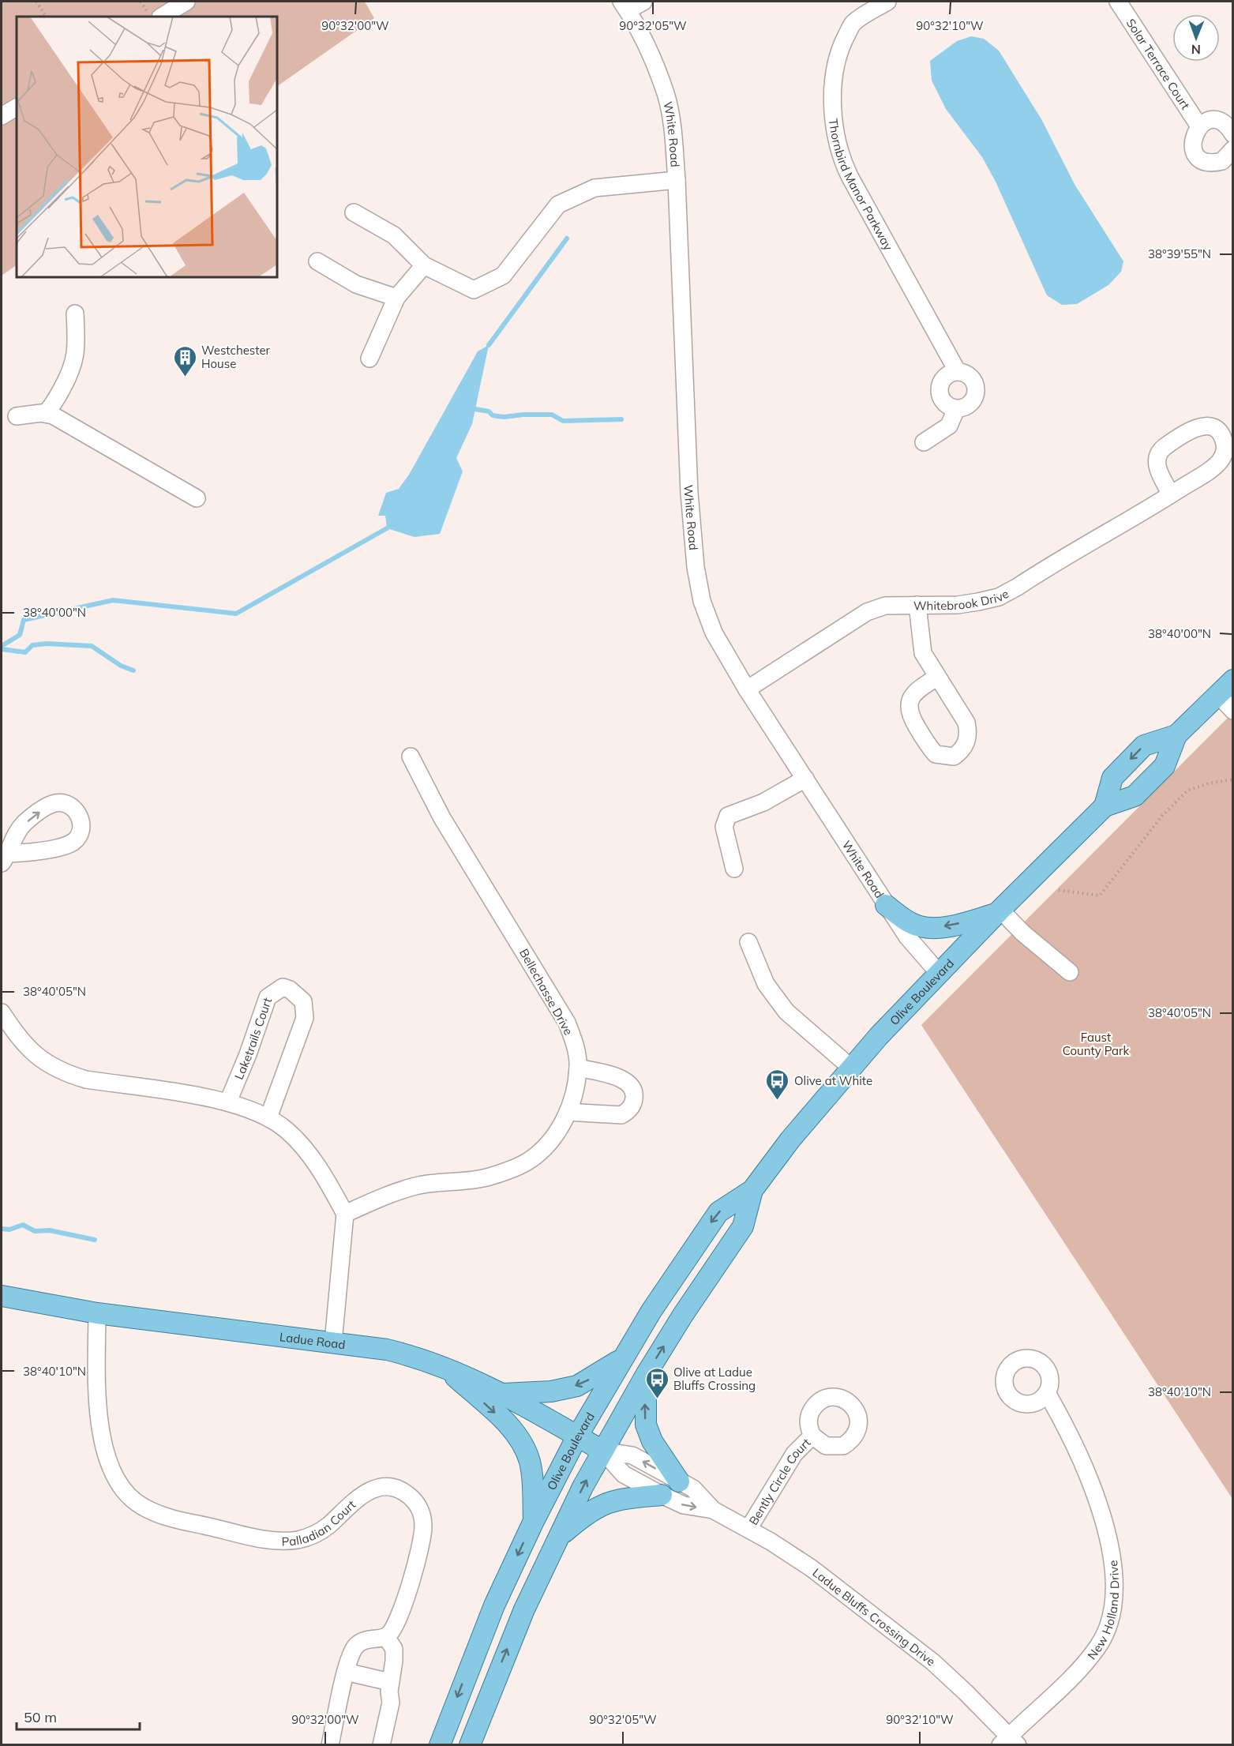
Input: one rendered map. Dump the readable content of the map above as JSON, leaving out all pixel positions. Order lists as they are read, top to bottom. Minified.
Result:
{"streets":{"main road":["Olive Boulevard","Ladue Road"],"street":["Solar Terrace Court","White Road","Thornbird Manor Parkway","Whitebrook Drive","Bellechasse Drive","Laketrails Court","Bently Circle Court","Palladian Court","New Holland Drive","Ladue Bluffs Crossing Drive"]},"crossings":[["White Road","Whitebrook Drive"],["White Road","Olive Boulevard"],["Olive Boulevard","Ladue Road"],["Olive Boulevard","Ladue Bluffs Crossing Drive"],["Ladue Road","Palladian Court"],["Ladue Road","Ladue Bluffs Crossing Drive"],["Bently Circle Court","Ladue Bluffs Crossing Drive"],["New Holland Drive","Ladue Bluffs Crossing Drive"]],"parks":["Faust County Park"],"places":{"building":["Westchester House"],"bus stop":["Olive at White","Olive at Ladue Bluffs Crossing"]},"scale_bar":"50 m","north":"bottom","coordinates":["90°32'00\"W","90°32'05\"W","90°32'10\"W","38°39'55\"N","38°40'00\"N","38°40'05\"N","38°40'10\"N"]}
